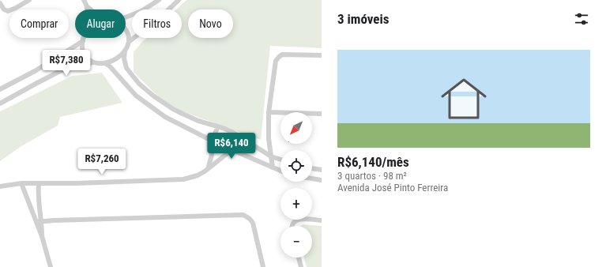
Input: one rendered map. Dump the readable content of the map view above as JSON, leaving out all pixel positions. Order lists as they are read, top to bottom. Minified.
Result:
{"north":"bottom left","page":{"heading":"3 imóveis","chip":["Comprar","Alugar","Filtros","Novo"],"list":[{"name":"R$6,140/mês","note":"3 quartos · 98 m² · Avenida José Pinto Ferreira"}],"price":["R$7,380","R$6,140","R$7,260"],"map_buttons":["+","−"]}}
